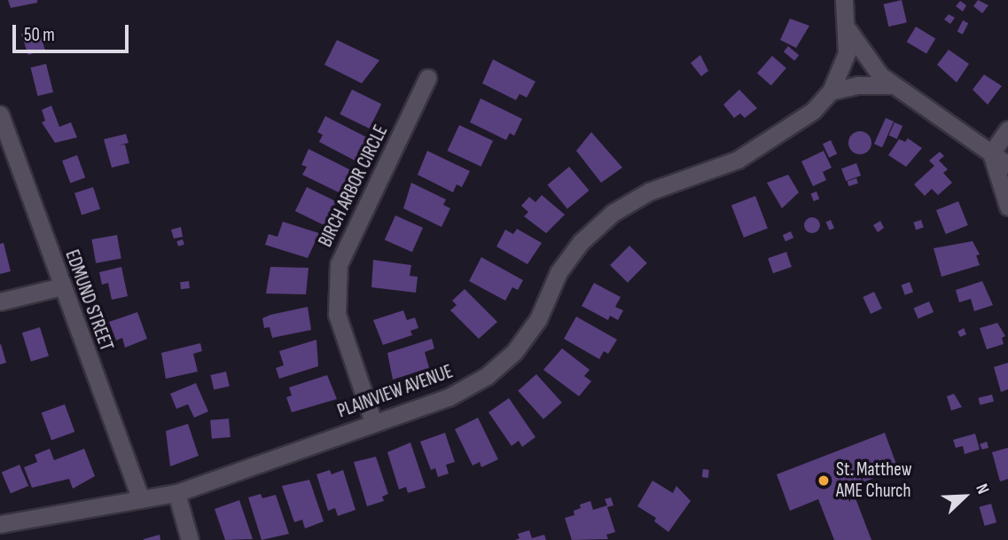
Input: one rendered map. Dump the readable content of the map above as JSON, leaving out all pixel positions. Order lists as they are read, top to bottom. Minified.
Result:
{"streets":{"street":["BIRCH ARBOR CIRCLE","EDMUND STREET","PLAINVIEW AVENUE"]},"crossings":[["BIRCH ARBOR CIRCLE","PLAINVIEW AVENUE"],["EDMUND STREET","PLAINVIEW AVENUE"]],"places":["St. Matthew AME Church"],"scale_bar":"50 m","north":"top right"}
